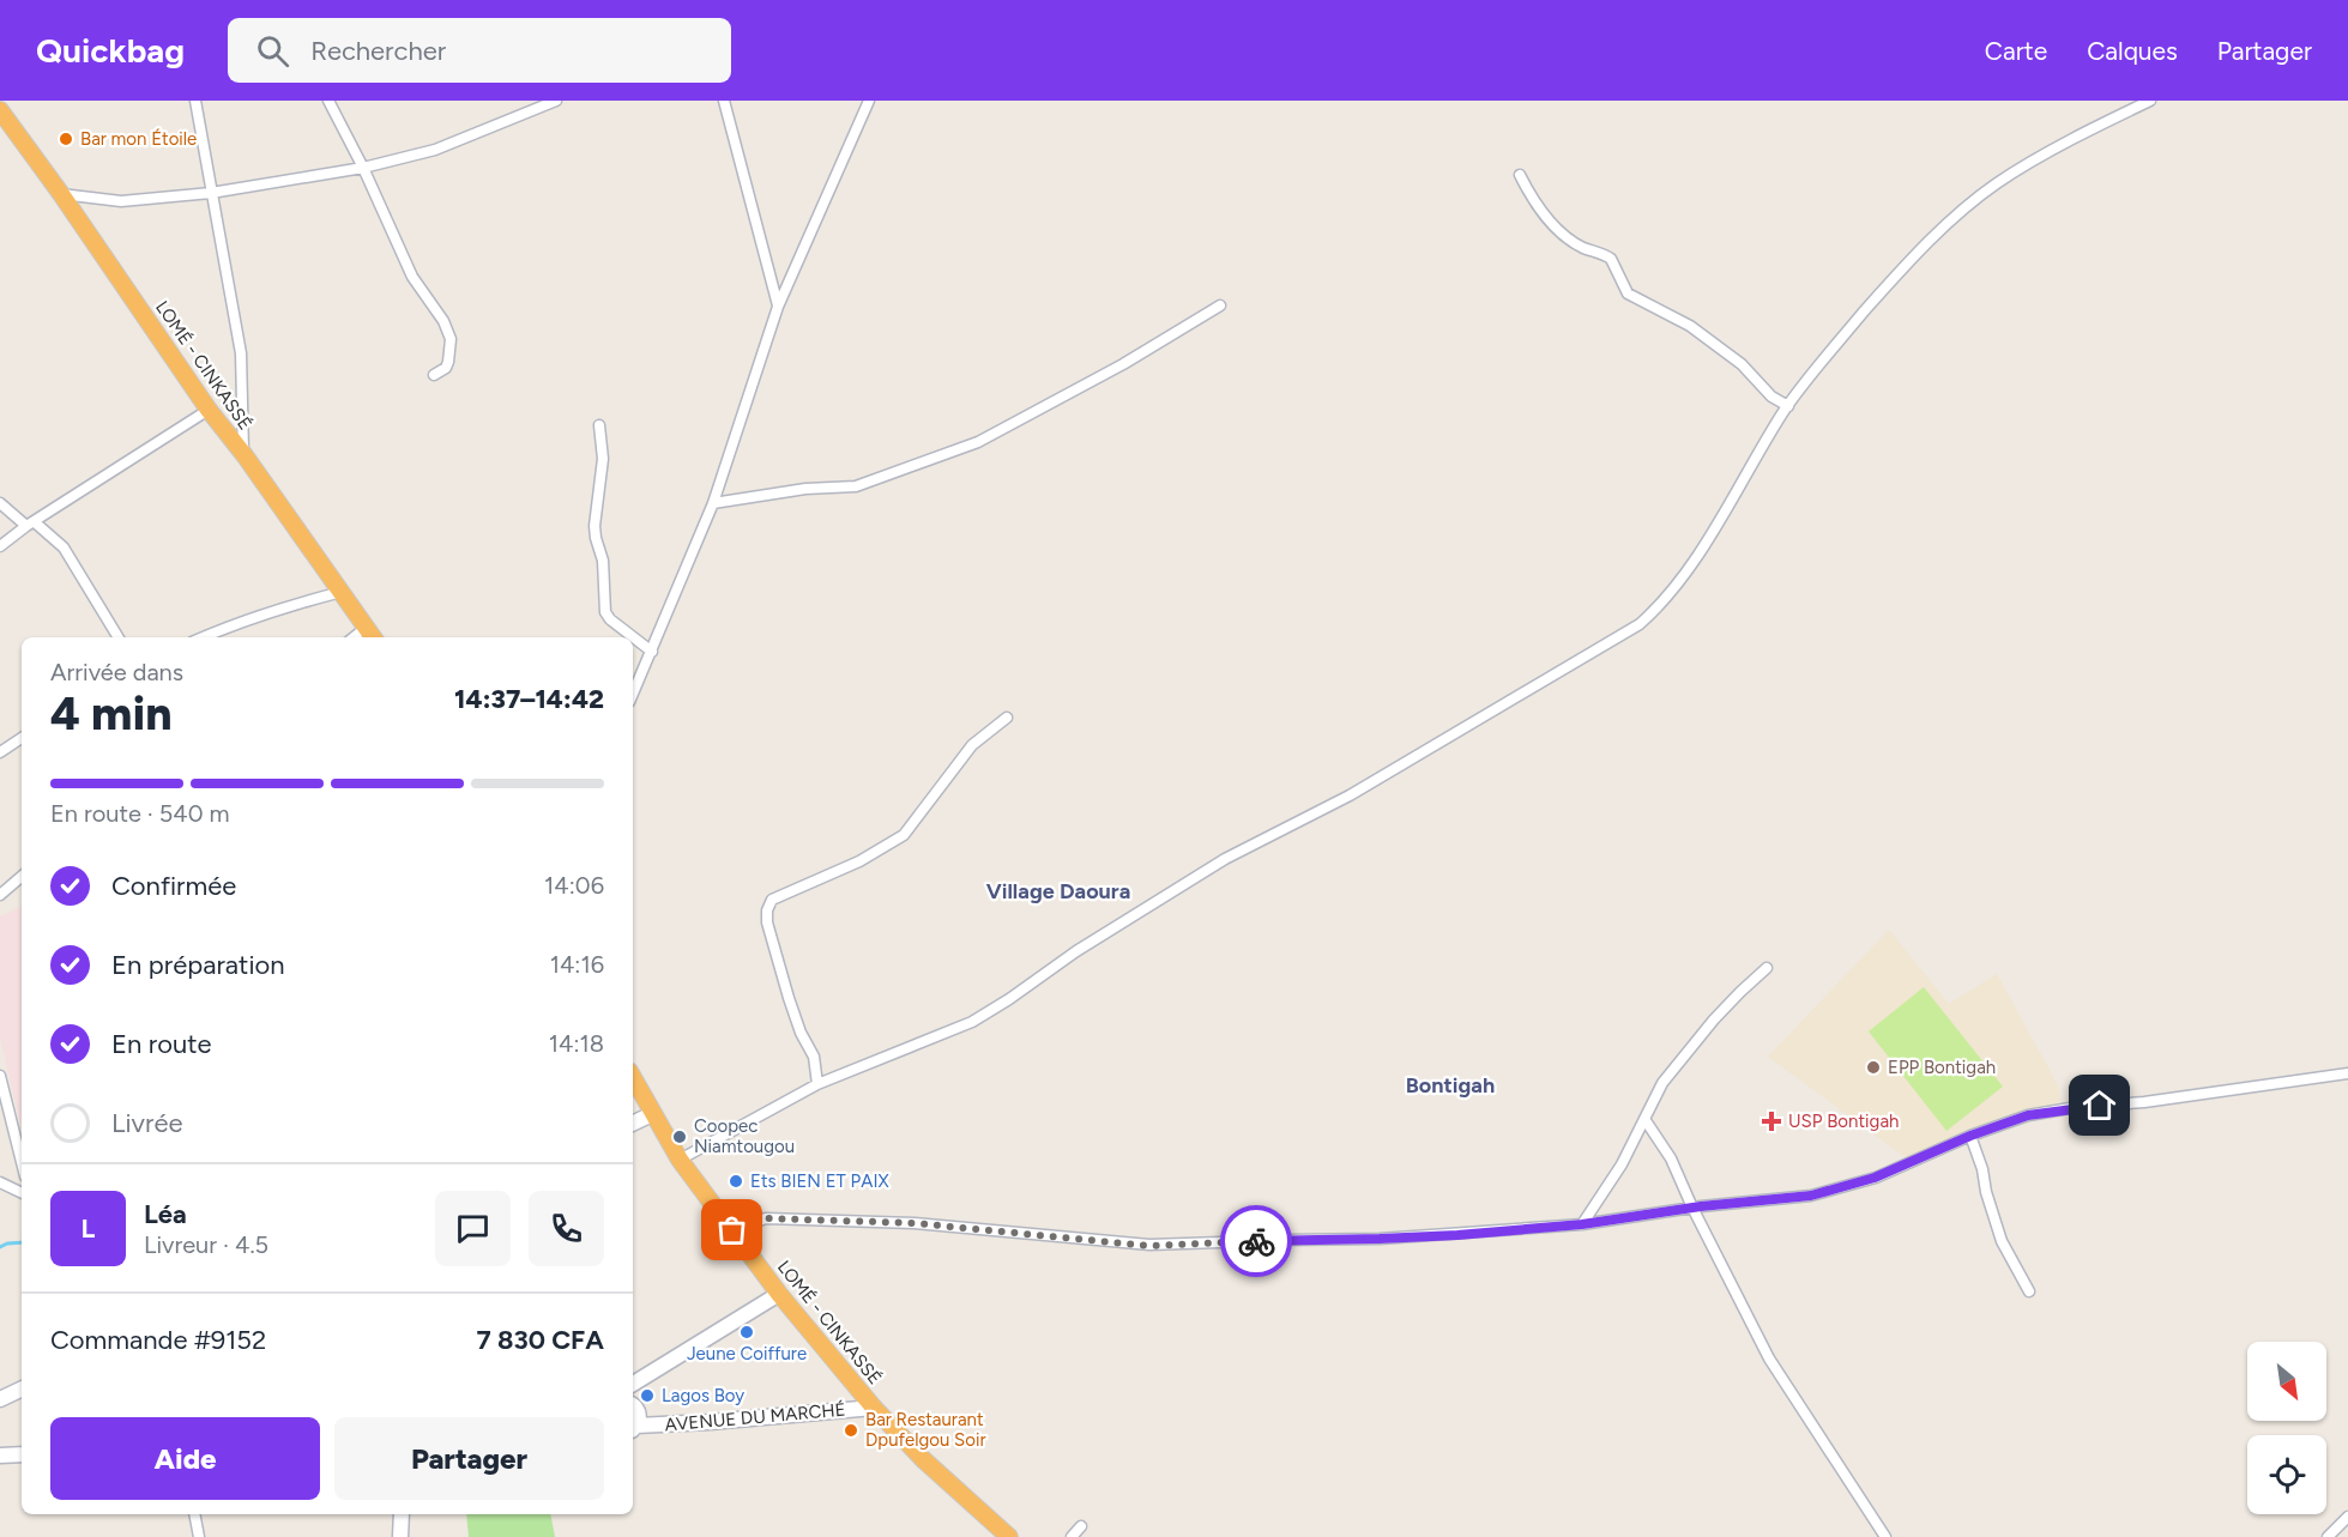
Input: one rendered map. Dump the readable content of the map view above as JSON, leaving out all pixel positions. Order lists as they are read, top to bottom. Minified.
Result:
{"streets":{"highway":["LOMÉ - CINKASSÉ"],"main road":["AVENUE DU MARCHÉ"]},"crossings":[["LOMÉ - CINKASSÉ","AVENUE DU MARCHÉ"]],"districts":["Village Daoura","Bontigah"],"places":{"other":["Bar mon Étoile","EPP Bontigah","Coopec Niamtougou","Ets BIEN ET PAIX","Jeune Coiffure","Lagos Boy","Bar Restaurant Dpufelgou Soir"],"health":["USP Bontigah"]},"north":"bottom right","page":{"header":"Quickbag","search":"Rechercher","nav":["Carte","Calques","Partager"],"heading":["4 min","Arrivée dans","14:37–14:42"],"panel":["Léa","Livreur · 4.5","Commande #9152","7 830 CFA"],"bar":"En route · 540 m","list":[["Confirmée","14:06"],["En préparation","14:16"],["En route","14:18"],"Livrée"],"round":"L","buttons":["Aide","Partager"]}}
